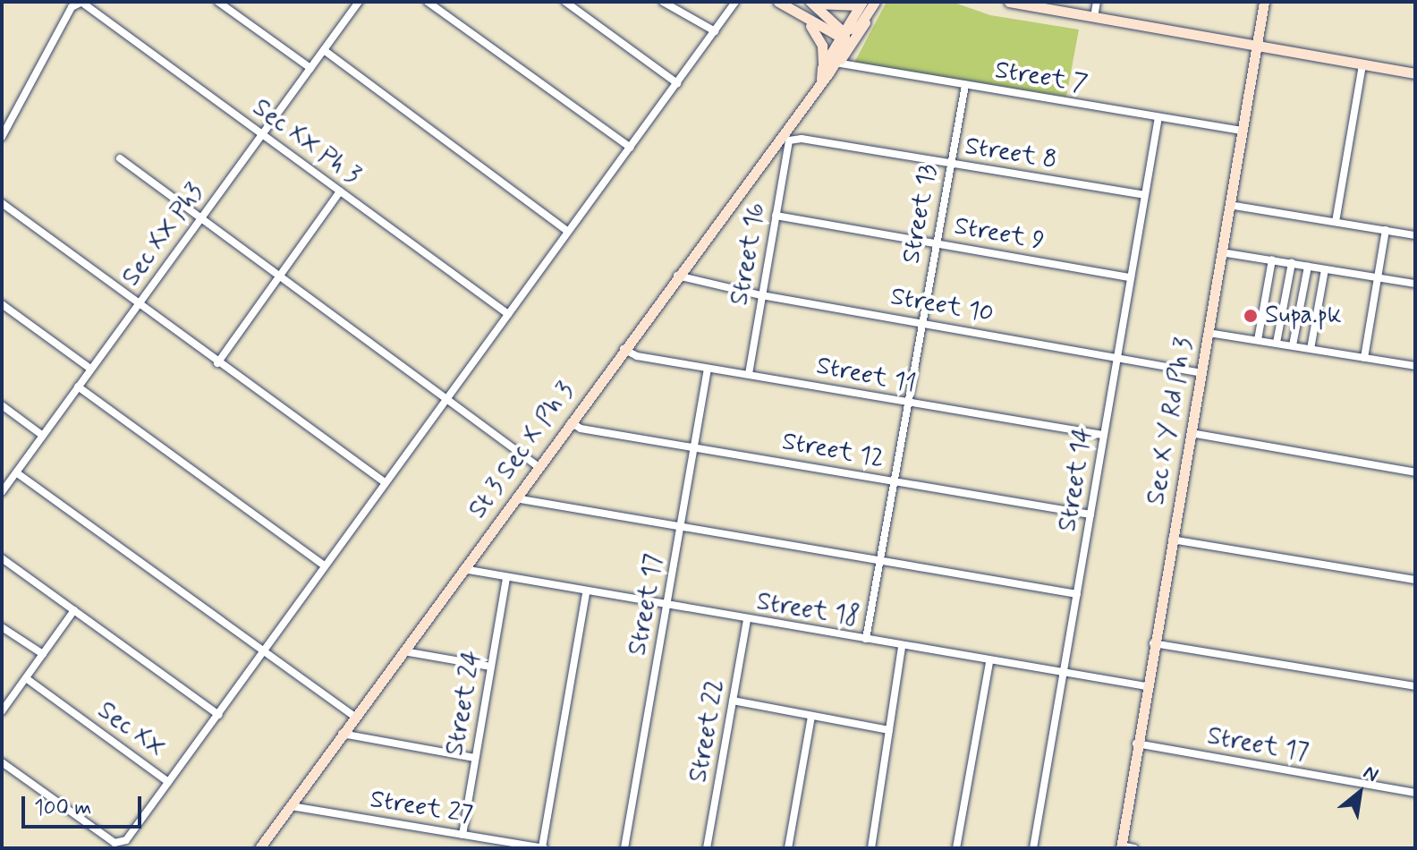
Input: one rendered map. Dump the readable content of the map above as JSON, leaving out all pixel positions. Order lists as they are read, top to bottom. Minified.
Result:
{"streets":{"main road":["Sec X Y Rd Ph 3","St 3 Sec X Ph 3"],"street":["Street 7","Sec XX Ph 3","Street 8","Street 13","Street 9","Sec XX Ph3","Street 16","Street 10","Street 11","Street 12","Street 14","Street 17","Street 18","Street 24","Sec XX","Street 22","Street 27"]},"crossings":[["Street 7","Street 13"],["Street 7","Sec X Y Rd Ph 3"],["Street 7","St 3 Sec X Ph 3"],["Street 7","Street 14"],["Sec XX Ph 3","Sec XX Ph3"],["Street 8","Street 13"],["Street 8","Street 16"],["Street 8","St 3 Sec X Ph 3"],["Street 8","Street 14"],["Street 13","Street 9"],["Street 13","Street 10"],["Street 13","Street 11"],["Street 13","Street 12"],["Street 13","Street 18"],["Street 9","Street 16"],["Street 9","Street 14"],["Street 16","Street 10"],["Street 16","Street 11"],["Street 16","St 3 Sec X Ph 3"],["Street 10","Sec X Y Rd Ph 3"],["Street 10","St 3 Sec X Ph 3"],["Street 10","Street 14"],["Street 11","St 3 Sec X Ph 3"],["Street 11","Street 14"],["Street 11","Street 17"],["Sec X Y Rd Ph 3","Street 17"],["Sec X Y Rd Ph 3","Street 18"],["St 3 Sec X Ph 3","Street 12"],["St 3 Sec X Ph 3","Street 18"],["St 3 Sec X Ph 3","Street 27"],["Street 12","Street 14"],["Street 12","Street 17"],["Street 14","Street 18"],["Street 17","Street 18"],["Street 18","Street 24"],["Street 18","Street 22"],["Street 24","Street 27"]],"places":["Supa.pk"],"scale_bar":"100 m","north":"top right"}
